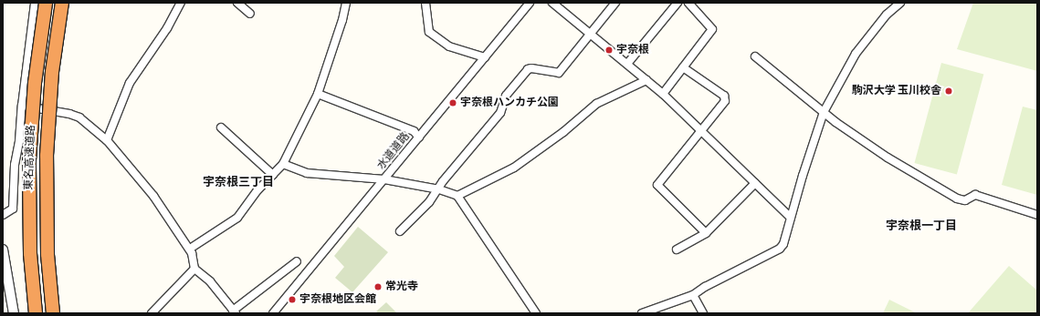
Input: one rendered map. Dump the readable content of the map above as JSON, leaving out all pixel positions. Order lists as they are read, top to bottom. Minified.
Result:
{"streets":{"highway":["東名高速道路"],"street":["水道道路"]},"districts":["宇奈根三丁目","宇奈根一丁目"],"places":["宇奈根","駒沢大学 玉川校舎","宇奈根ハンカチ公園","常光寺","宇奈根地区会館"]}
